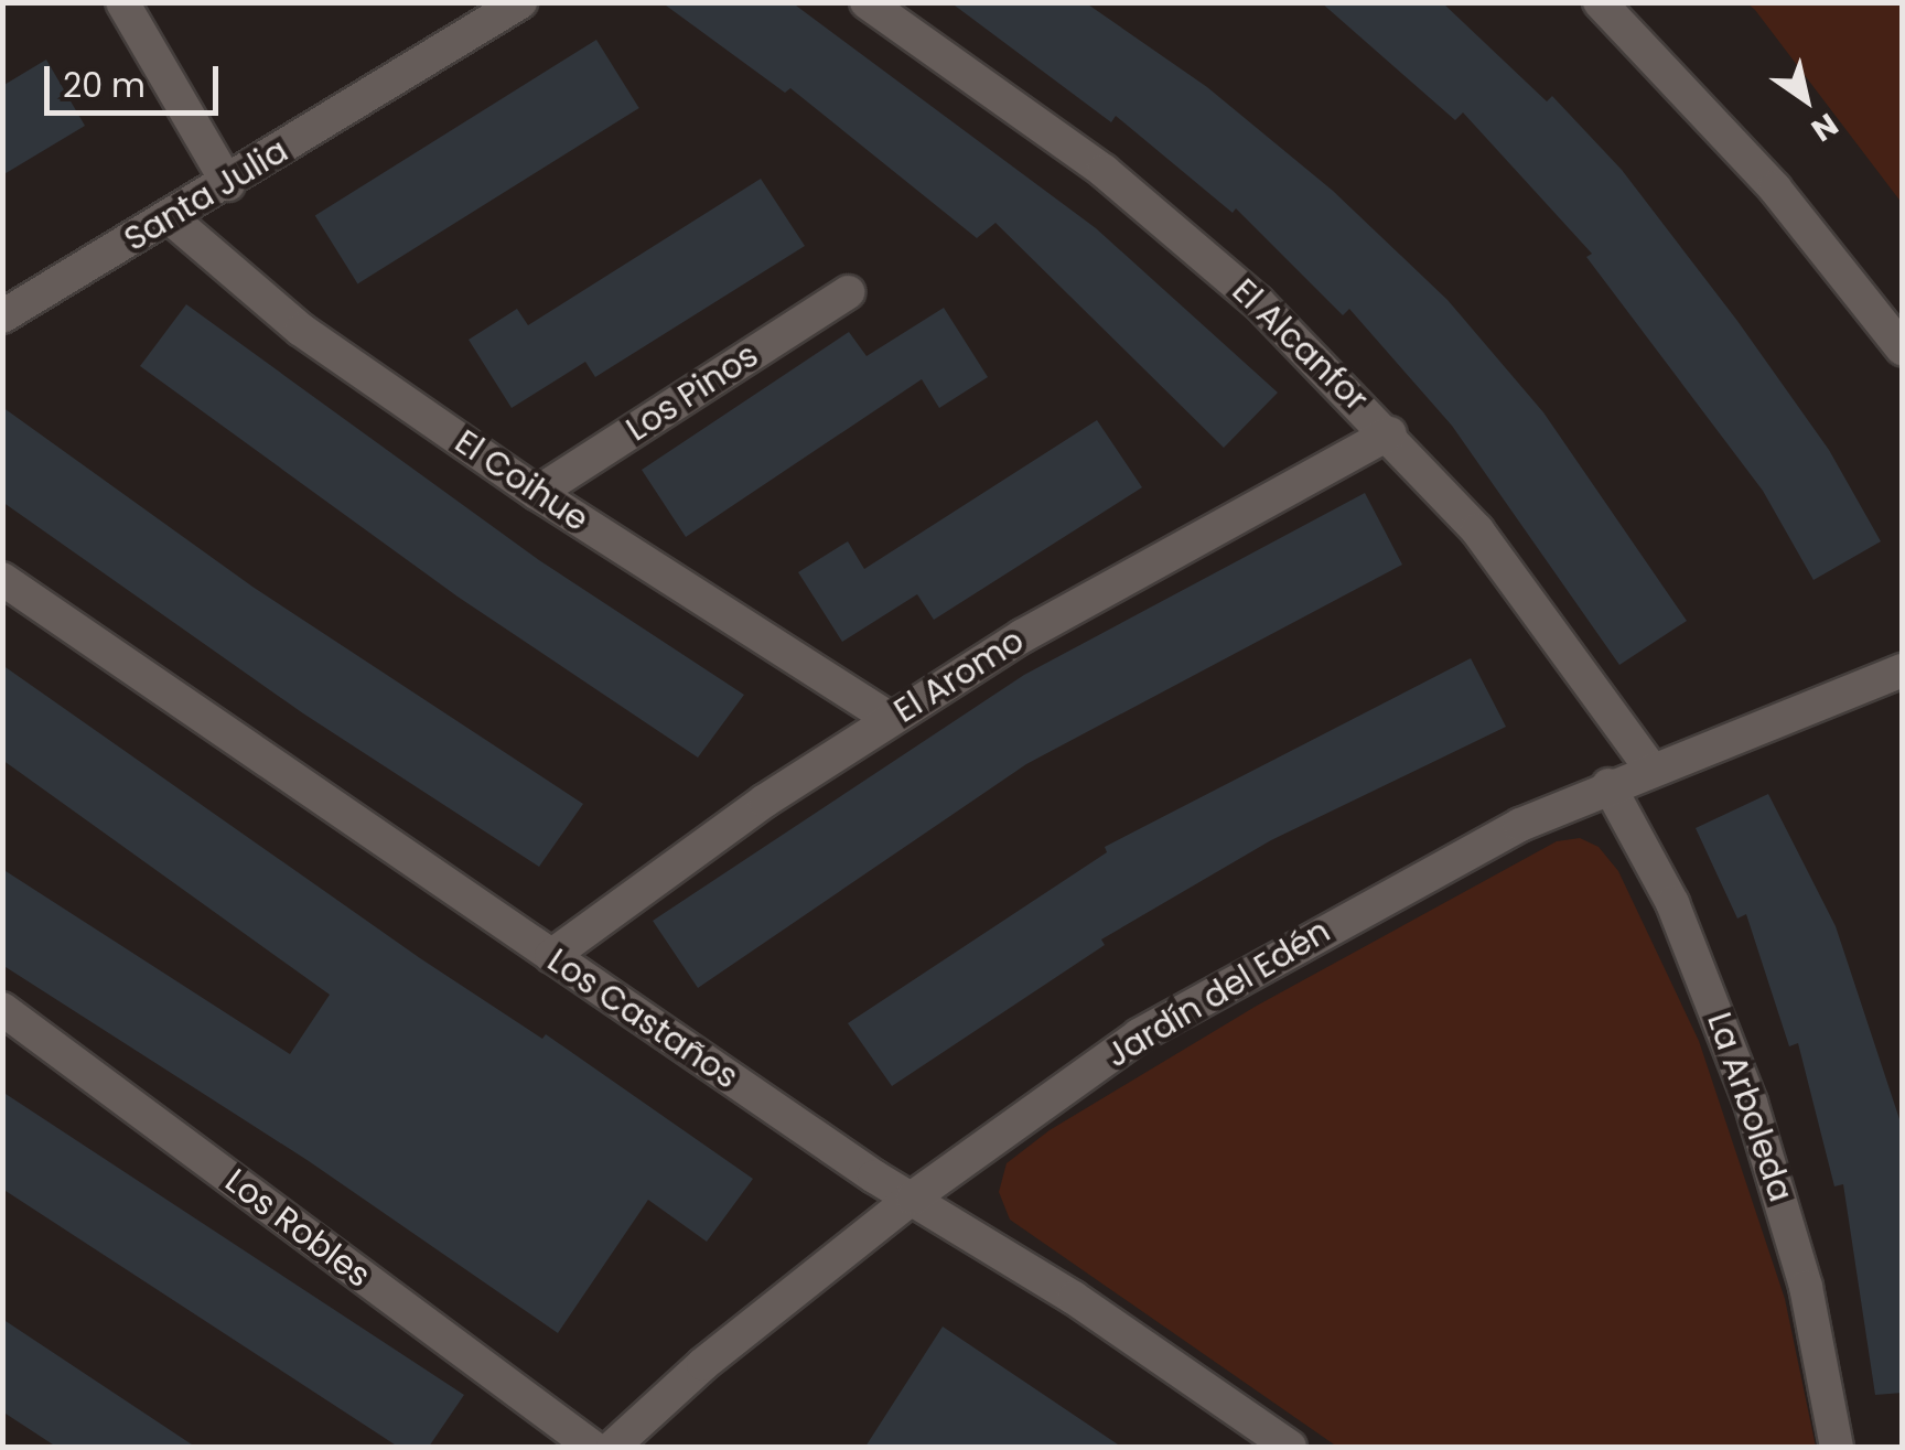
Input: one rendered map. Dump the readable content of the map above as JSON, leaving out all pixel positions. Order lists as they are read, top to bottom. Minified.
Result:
{"streets":{"street":["Santa Julia","El Alcanfor","Los Pinos","El Coihue","El Aromo","Jardín del Edén","Los Castaños","La Arboleda","Los Robles"]},"crossings":[["Santa Julia","El Coihue"],["El Alcanfor","El Aromo"],["El Alcanfor","Jardín del Edén"],["Los Pinos","El Coihue"],["El Coihue","El Aromo"],["El Aromo","Los Castaños"],["Jardín del Edén","Los Castaños"],["Jardín del Edén","La Arboleda"]],"scale_bar":"20 m","north":"bottom right"}
